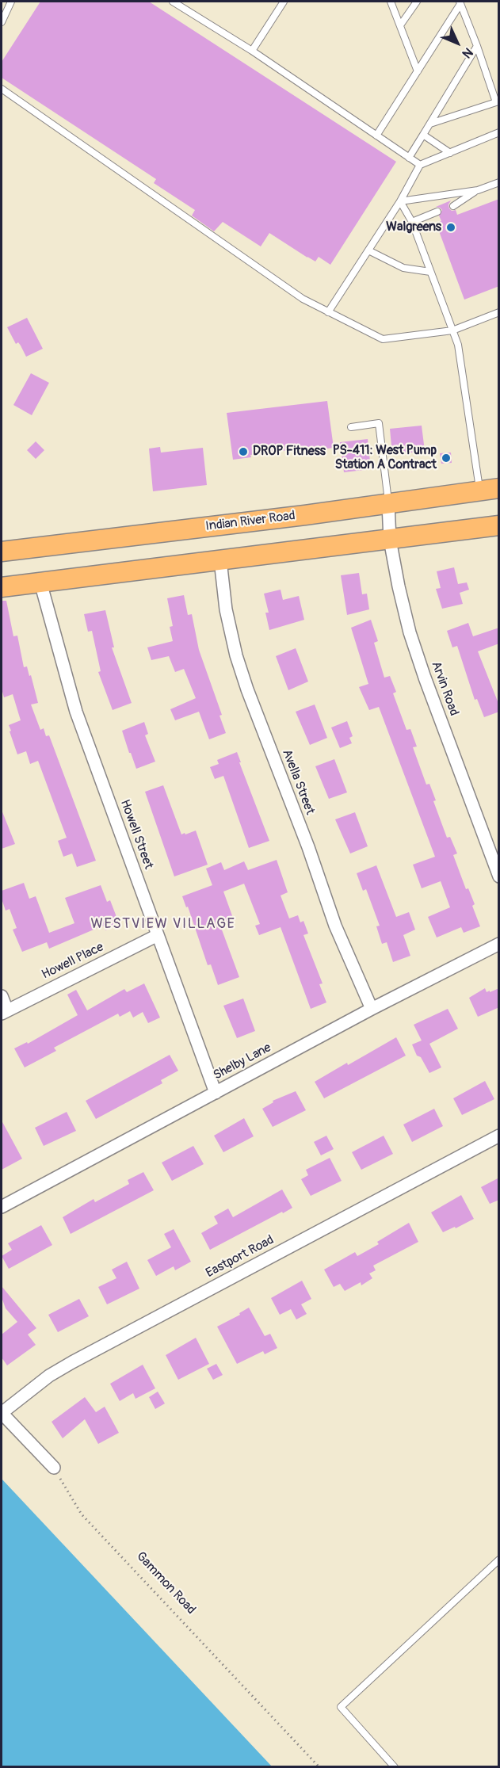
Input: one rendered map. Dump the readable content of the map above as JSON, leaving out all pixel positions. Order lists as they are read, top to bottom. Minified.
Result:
{"streets":{"main road":["Indian River Road"],"street":["Arvin Road","Avella Street","Howell Street","Howell Place","Shelby Lane","Eastport Road"],"path":["Gammon Road"]},"crossings":[["Indian River Road","Arvin Road"],["Avella Street","Shelby Lane"],["Howell Street","Howell Place"],["Howell Street","Shelby Lane"]],"districts":["WESTVIEW VILLAGE"],"places":["Walgreens","DROP Fitness","PS-411: West Pump Station A Contract"],"north":"bottom right"}
